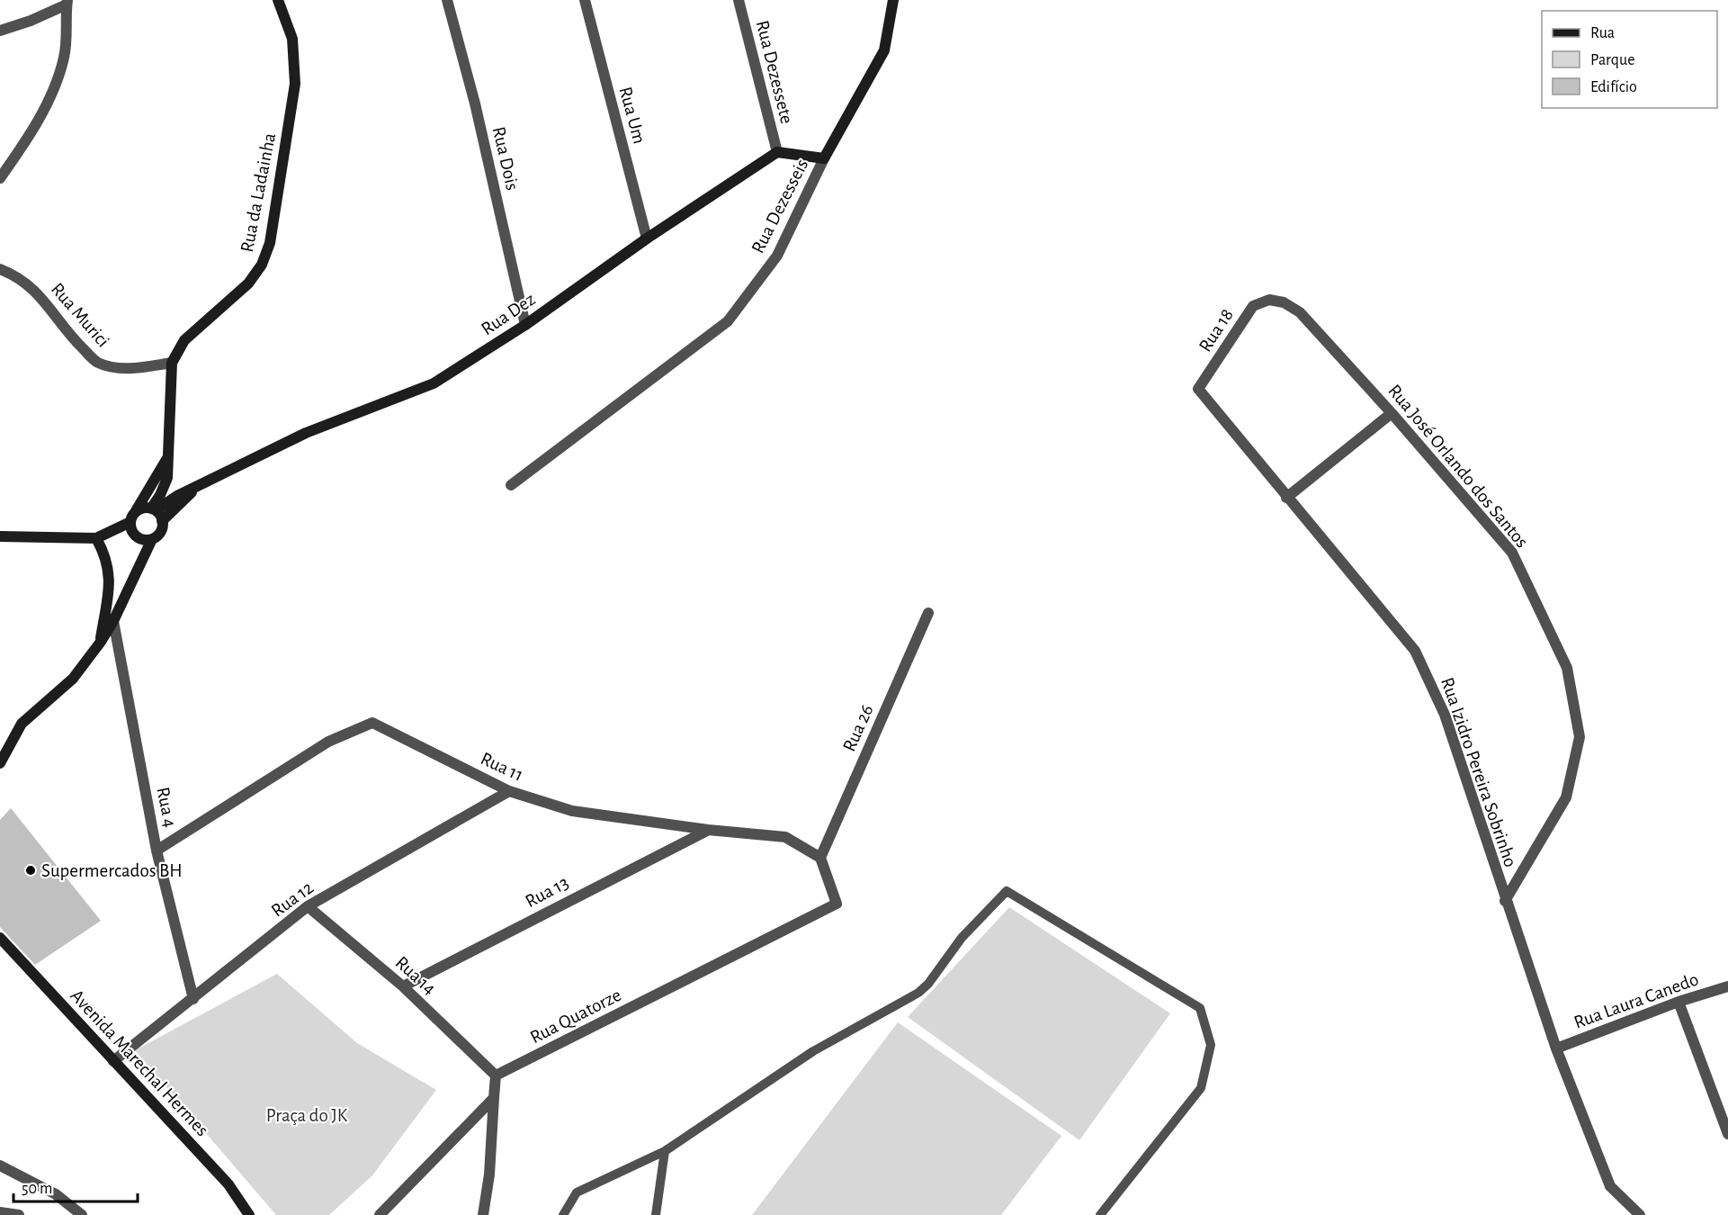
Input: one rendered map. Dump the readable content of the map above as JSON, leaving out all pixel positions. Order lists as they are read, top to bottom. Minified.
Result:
{"streets":{"street":["Rua Dezessete","Rua Um","Rua Dois","Rua da Ladainha","Rua Dezesseis","Rua Dez","Rua Murici","Rua 18","Rua José Orlando dos Santos","Rua 26","Rua 11","Rua Izidro Pereira Sobrinho","Rua 4","Rua 13","Rua 12","Rua 14","Rua Laura Canedo","Rua Quatorze","Avenida Marechal Hermes"]},"crossings":[["Rua Dezessete","Rua Dez"],["Rua Um","Rua Dez"],["Rua Dois","Rua Dez"],["Rua da Ladainha","Rua Dez"],["Rua da Ladainha","Rua Murici"],["Rua 18","Rua José Orlando dos Santos"],["Rua 18","Rua Izidro Pereira Sobrinho"],["Rua José Orlando dos Santos","Rua Izidro Pereira Sobrinho"],["Rua 26","Rua 11"],["Rua 26","Rua Quatorze"],["Rua 11","Rua 4"],["Rua 11","Rua 13"],["Rua 11","Rua 12"],["Rua 11","Rua Quatorze"],["Rua Izidro Pereira Sobrinho","Rua Laura Canedo"],["Rua 4","Rua 12"],["Rua 13","Rua 14"],["Rua 12","Rua 14"],["Rua 12","Avenida Marechal Hermes"],["Rua 14","Rua Quatorze"]],"parks":["Praça do JK"],"places":["Supermercados BH"],"legend":["Rua","Parque","Edifício"],"scale_bar":"50 m"}
